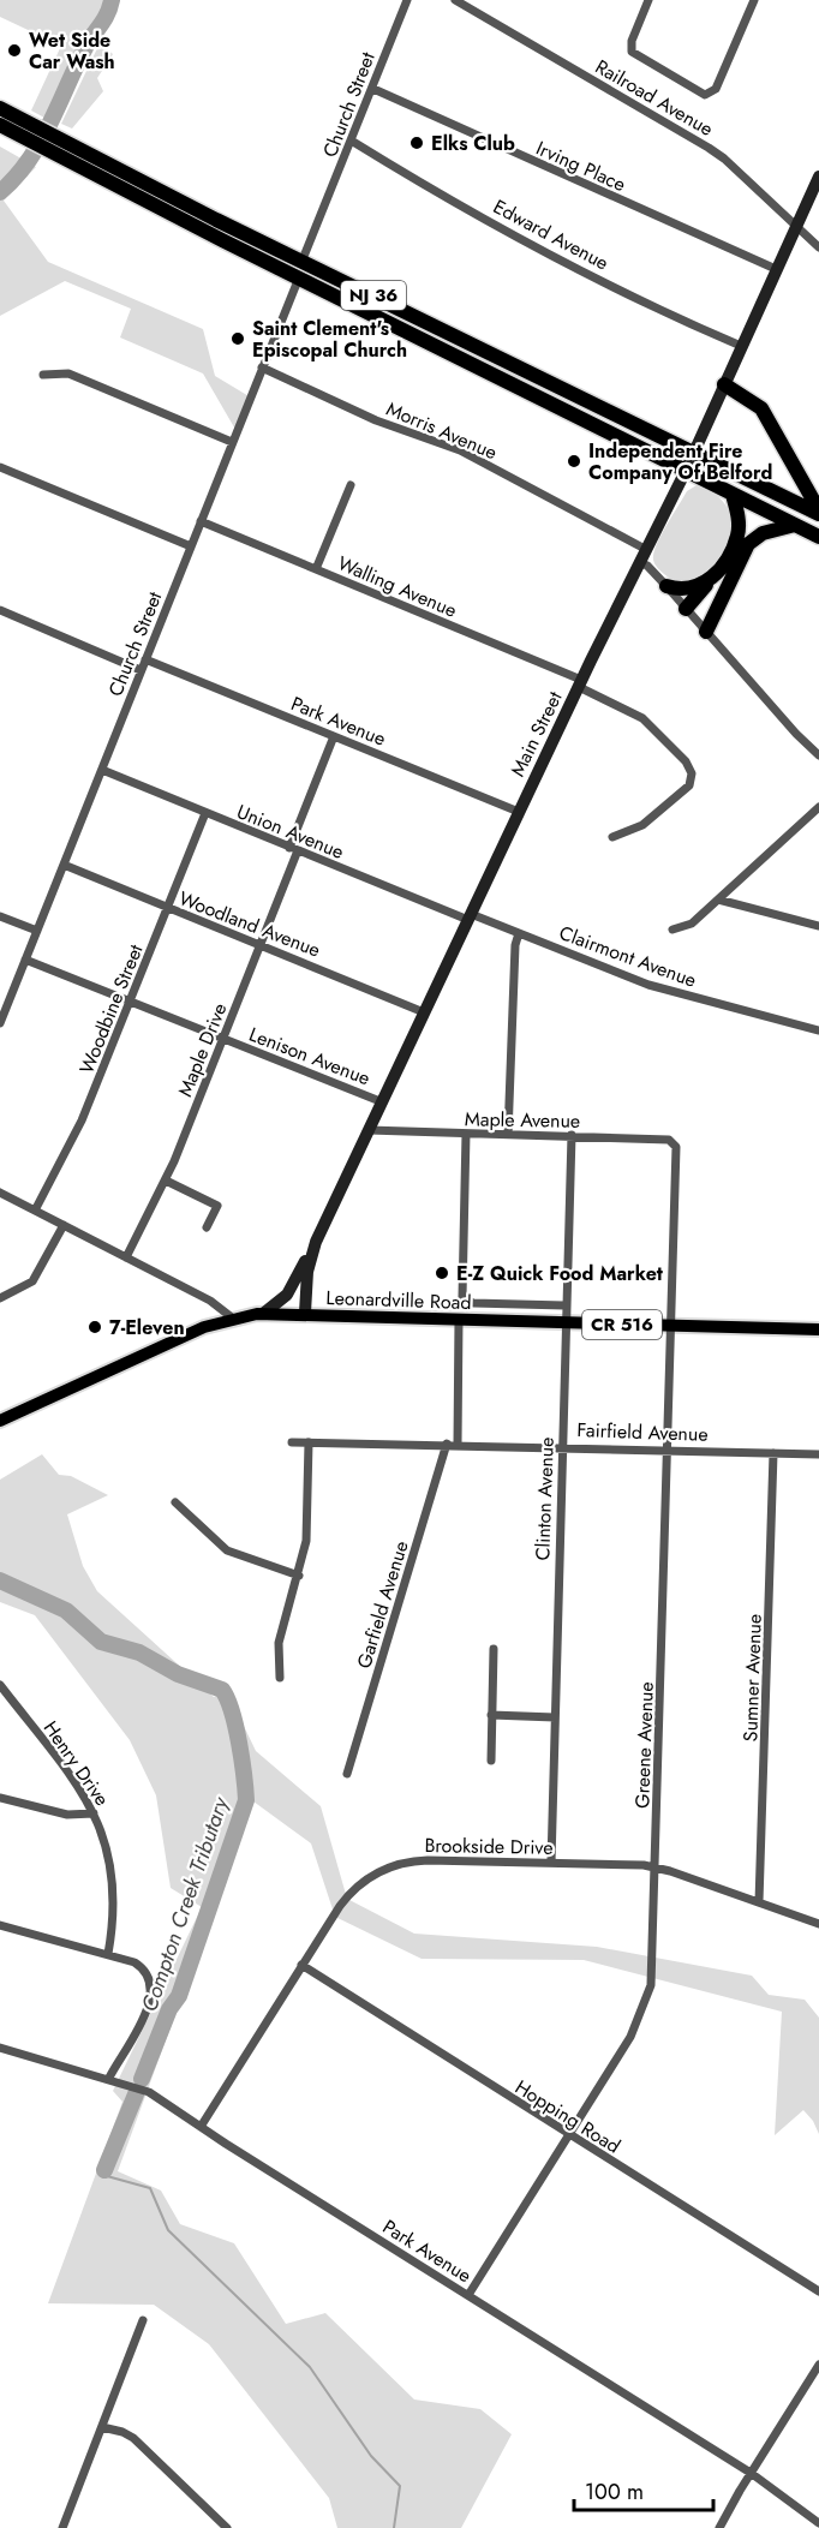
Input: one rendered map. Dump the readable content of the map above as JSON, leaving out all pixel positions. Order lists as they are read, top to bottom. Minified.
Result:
{"streets":{"highway":["NJ 36"],"main road":["Leonardville Road","CR 516"],"street":["Railroad Avenue","Church Street","Irving Place","Edward Avenue","Morris Avenue","Walling Avenue","Park Avenue","Main Street","Union Avenue","Woodland Avenue","Clairmont Avenue","Woodbine Street","Maple Drive","Lenison Avenue","Maple Avenue","Fairfield Avenue","Clinton Avenue","Garfield Avenue","Sumner Avenue","Greene Avenue","Henry Drive","Brookside Drive","Hopping Road"]},"crossings":[["Railroad Avenue","Main Street"],["Church Street","Irving Place"],["Church Street","Edward Avenue"],["Church Street","NJ 36"],["Church Street","Morris Avenue"],["Church Street","Walling Avenue"],["Church Street","Park Avenue"],["Church Street","Union Avenue"],["Church Street","Woodland Avenue"],["Church Street","Lenison Avenue"],["Irving Place","Main Street"],["Edward Avenue","Main Street"],["NJ 36","Main Street"],["Morris Avenue","Main Street"],["Walling Avenue","Main Street"],["Park Avenue","Main Street"],["Park Avenue","Maple Drive"],["Park Avenue","Greene Avenue"],["Park Avenue","Brookside Drive"],["Main Street","Union Avenue"],["Main Street","Woodland Avenue"],["Main Street","Clairmont Avenue"],["Main Street","Lenison Avenue"],["Main Street","Maple Avenue"],["Main Street","Leonardville Road"],["Union Avenue","Clairmont Avenue"],["Union Avenue","Woodbine Street"],["Union Avenue","Maple Drive"],["Woodland Avenue","Woodbine Street"],["Woodland Avenue","Maple Drive"],["Woodbine Street","Lenison Avenue"],["Maple Drive","Lenison Avenue"],["Maple Avenue","Clinton Avenue"],["Maple Avenue","Greene Avenue"],["Leonardville Road","Clinton Avenue"],["Leonardville Road","Greene Avenue"],["Fairfield Avenue","Clinton Avenue"],["Fairfield Avenue","Garfield Avenue"],["Fairfield Avenue","Sumner Avenue"],["Fairfield Avenue","Greene Avenue"],["Clinton Avenue","Brookside Drive"],["Sumner Avenue","Brookside Drive"],["Greene Avenue","Brookside Drive"],["Greene Avenue","Hopping Road"],["Brookside Drive","Hopping Road"]],"water":["Compton Creek Tributary"],"places":["Wet Side Car Wash","Elks Club","Saint Clement's Episcopal Church","Independent Fire Company Of Belford","E-Z Quick Food Market","7-Eleven"],"scale_bar":"100 m"}
